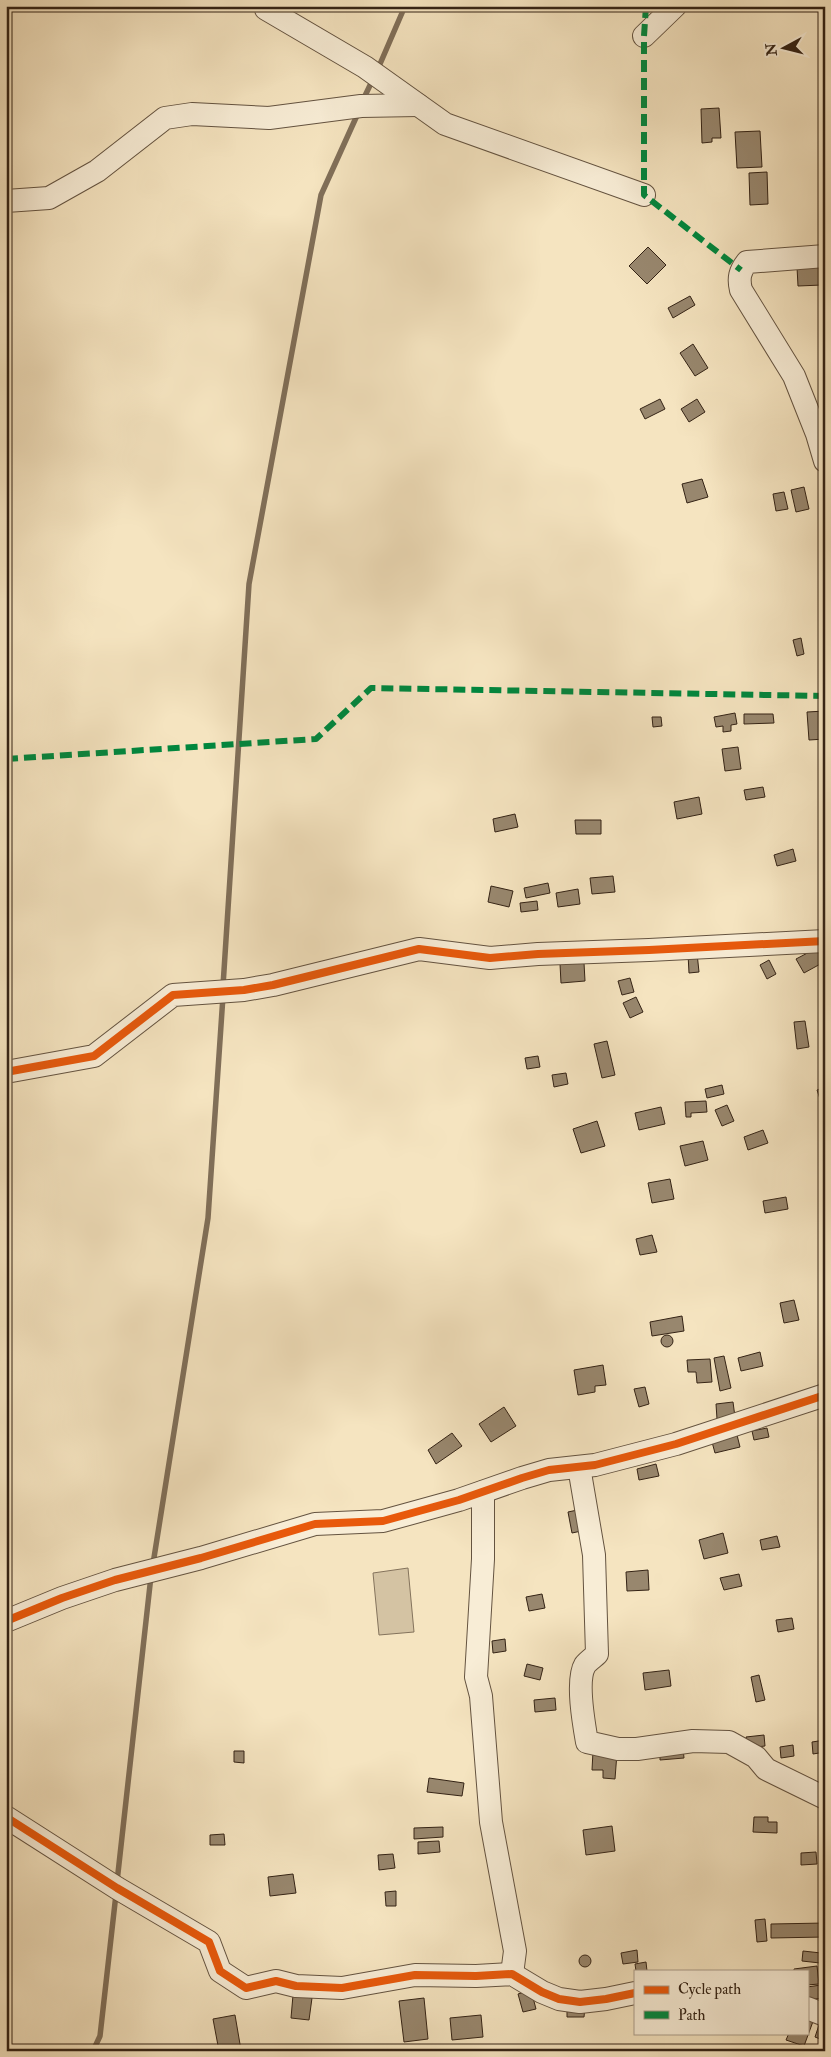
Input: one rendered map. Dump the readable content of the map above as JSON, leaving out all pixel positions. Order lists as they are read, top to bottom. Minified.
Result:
{"legend":["Cycle path","Path"],"north":"left"}
